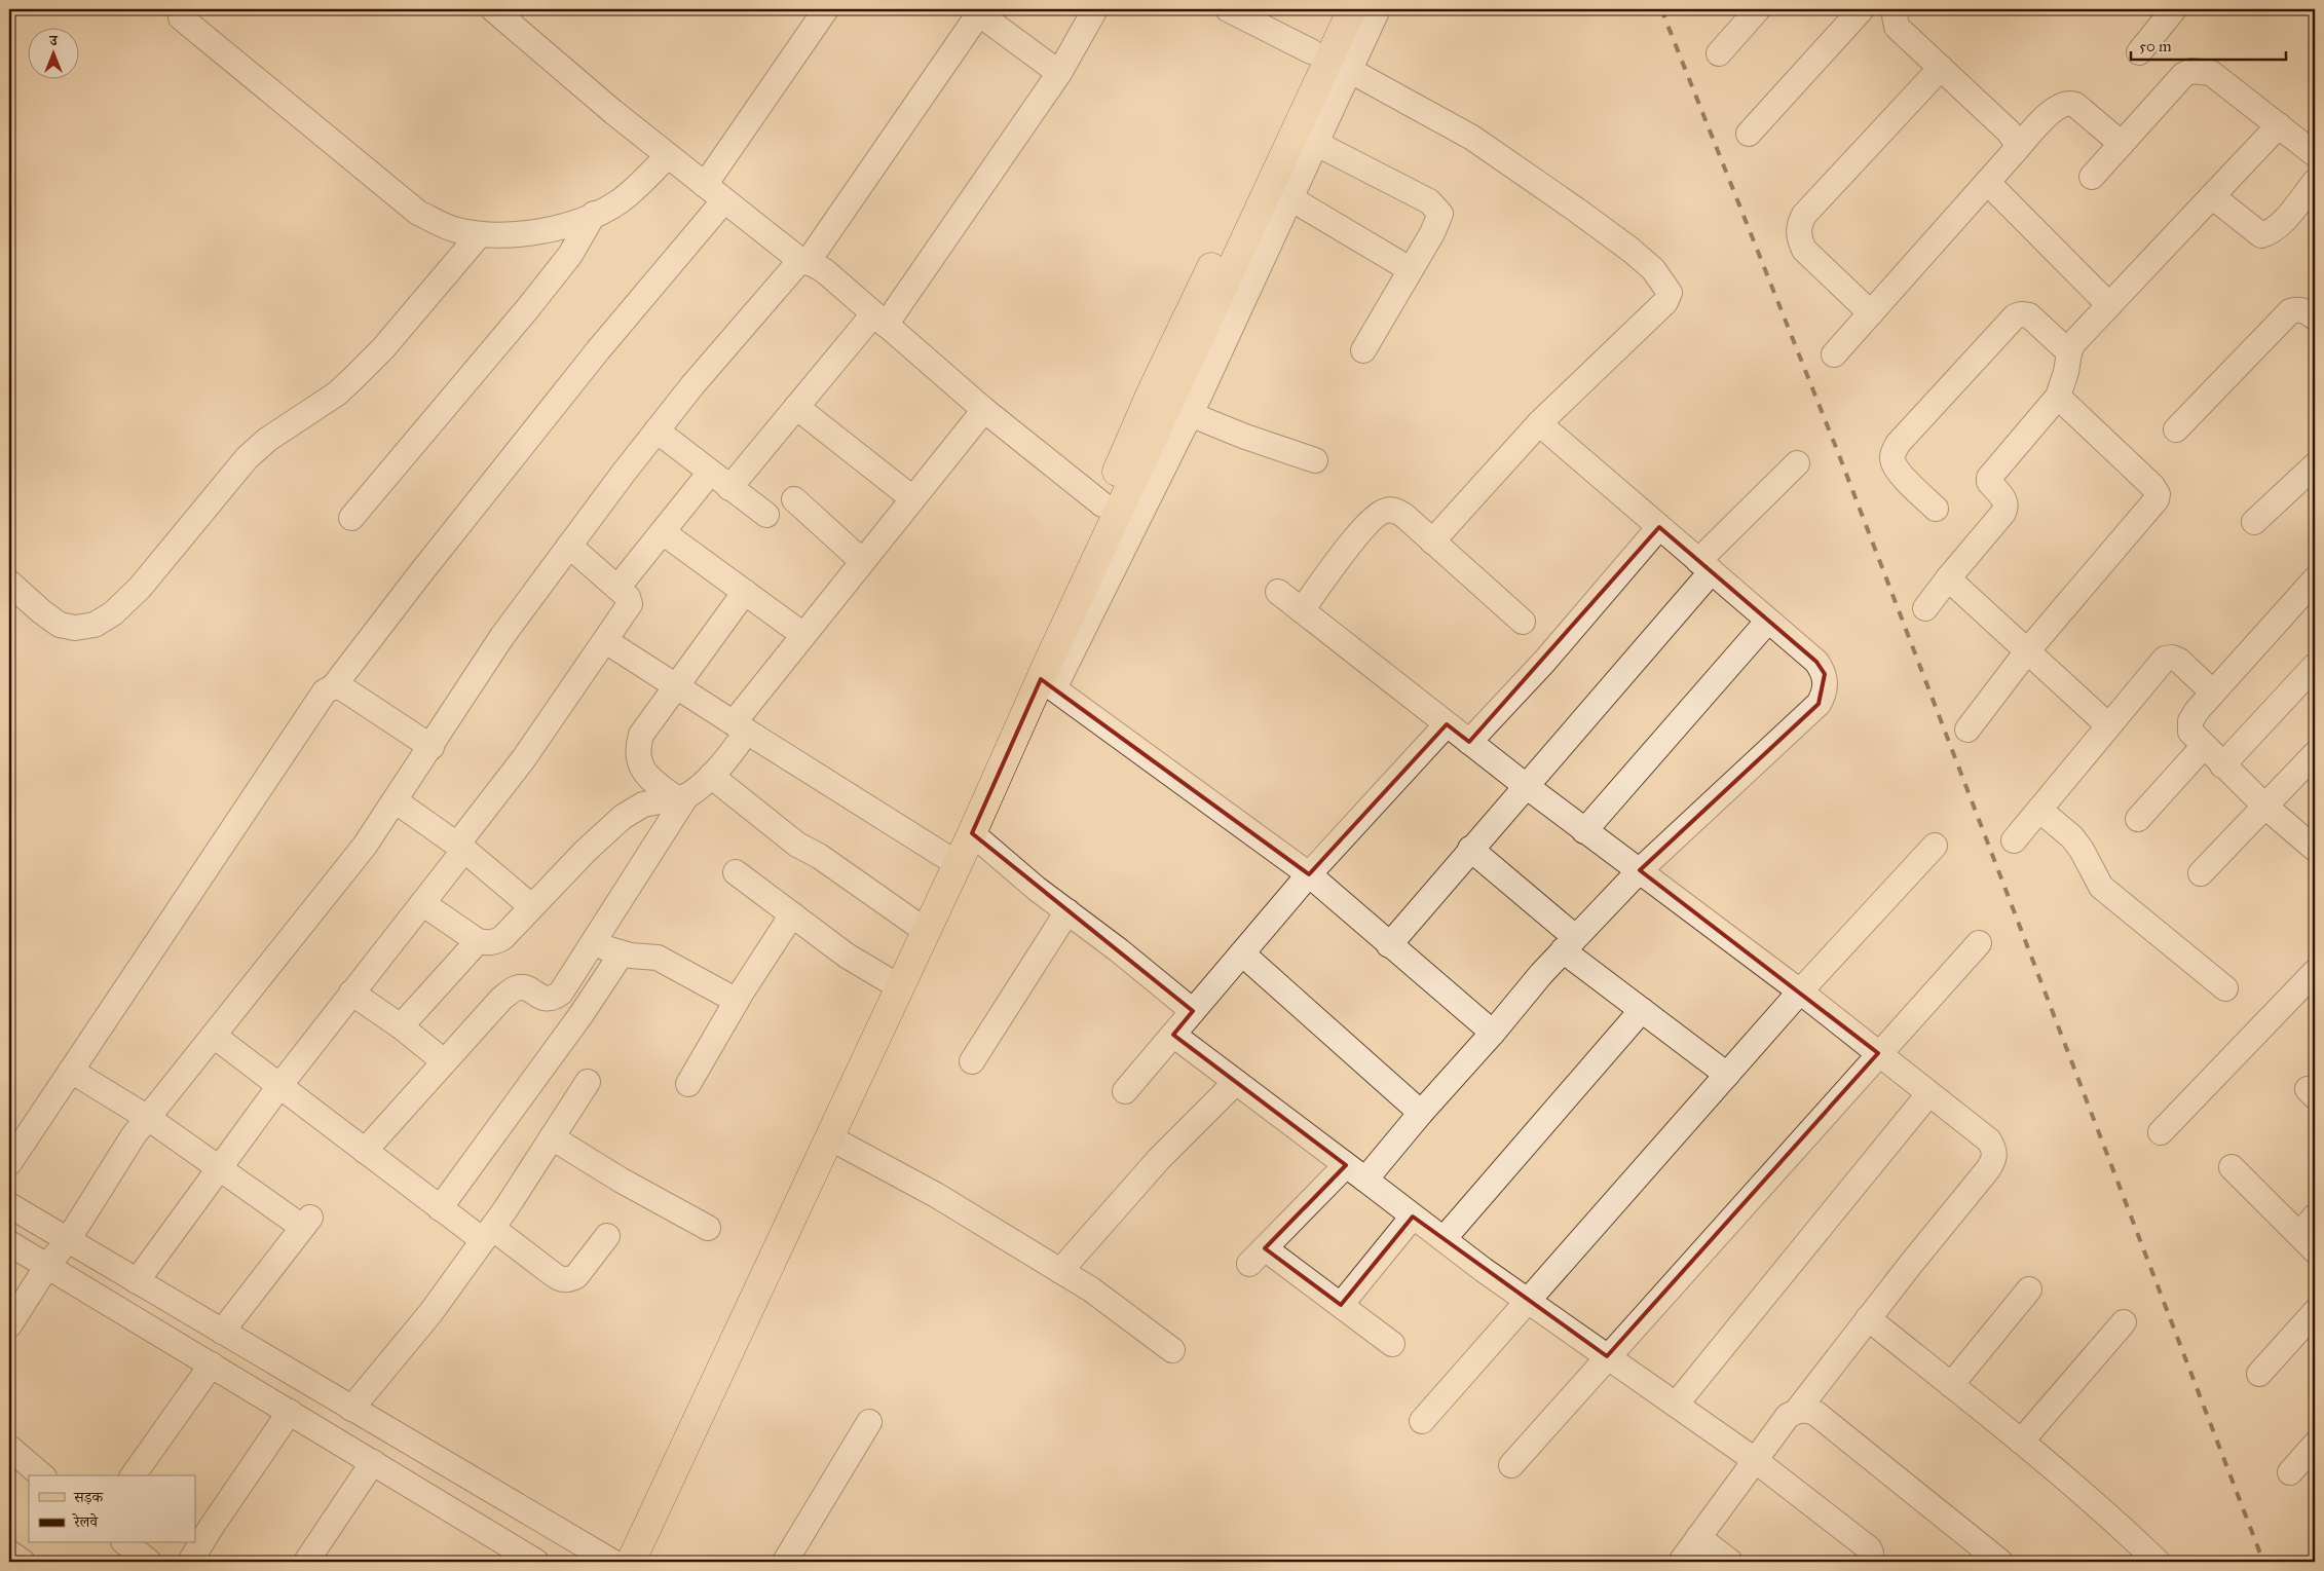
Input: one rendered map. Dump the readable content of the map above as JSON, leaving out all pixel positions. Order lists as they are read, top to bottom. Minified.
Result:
{"legend":["सड़क","रेलवे"],"scale_bar":"50 m","north":"top"}
